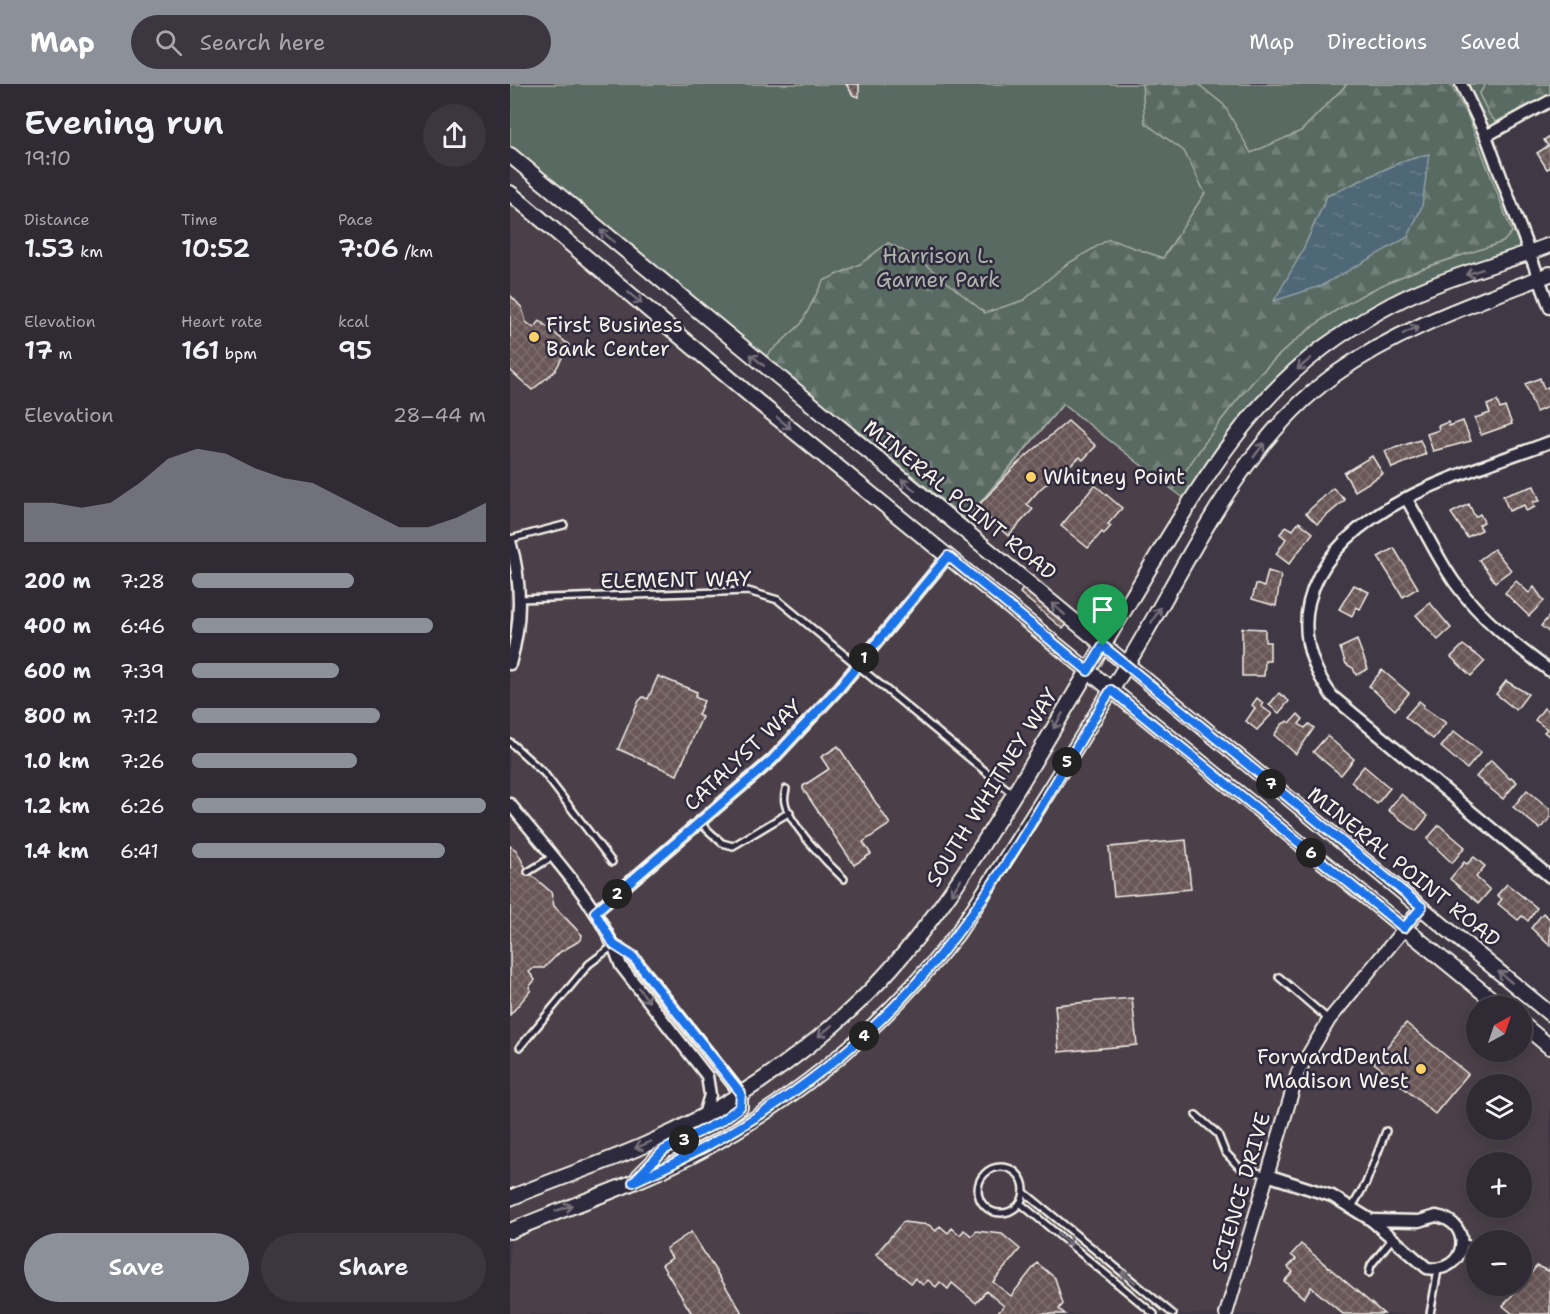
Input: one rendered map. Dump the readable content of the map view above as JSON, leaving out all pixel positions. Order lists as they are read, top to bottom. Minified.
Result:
{"streets":{"main road":["MINERAL POINT ROAD","SOUTH WHITNEY WAY"],"street":["CATALYST WAY","SCIENCE DRIVE"],"lane":["ELEMENT WAY"]},"crossings":[["MINERAL POINT ROAD","SOUTH WHITNEY WAY"],["MINERAL POINT ROAD","SCIENCE DRIVE"],["ELEMENT WAY","CATALYST WAY"],["ELEMENT WAY","SOUTH WHITNEY WAY"]],"parks":["Harrison L. Garner Park"],"places":["First Business Bank Center","Whitney Point","ForwardDental Madison West"],"north":"top right","page":{"header":"Map","search":"Search here","nav":["Map","Directions","Saved"],"heading":["Evening run","19:10"],"stats":[["Distance","1.53 km"],["Time","10:52"],["Pace","7:06 /km"],["Elevation","17 m"],["Heart rate","161 bpm"],["kcal","95"]],"chart":["Elevation","28–44 m"],"list":[{"name":"200 m","note":"7:28"},{"name":"400 m","note":"6:46"},{"name":"600 m","note":"7:39"},{"name":"800 m","note":"7:12"},{"name":"1.0 km","note":"7:26"},{"name":"1.2 km","note":"6:26"},{"name":"1.4 km","note":"6:41"}],"pins":["1","5","7","6","2","4","3"],"map_buttons":["+","−"],"buttons":["Save","Share"]}}
